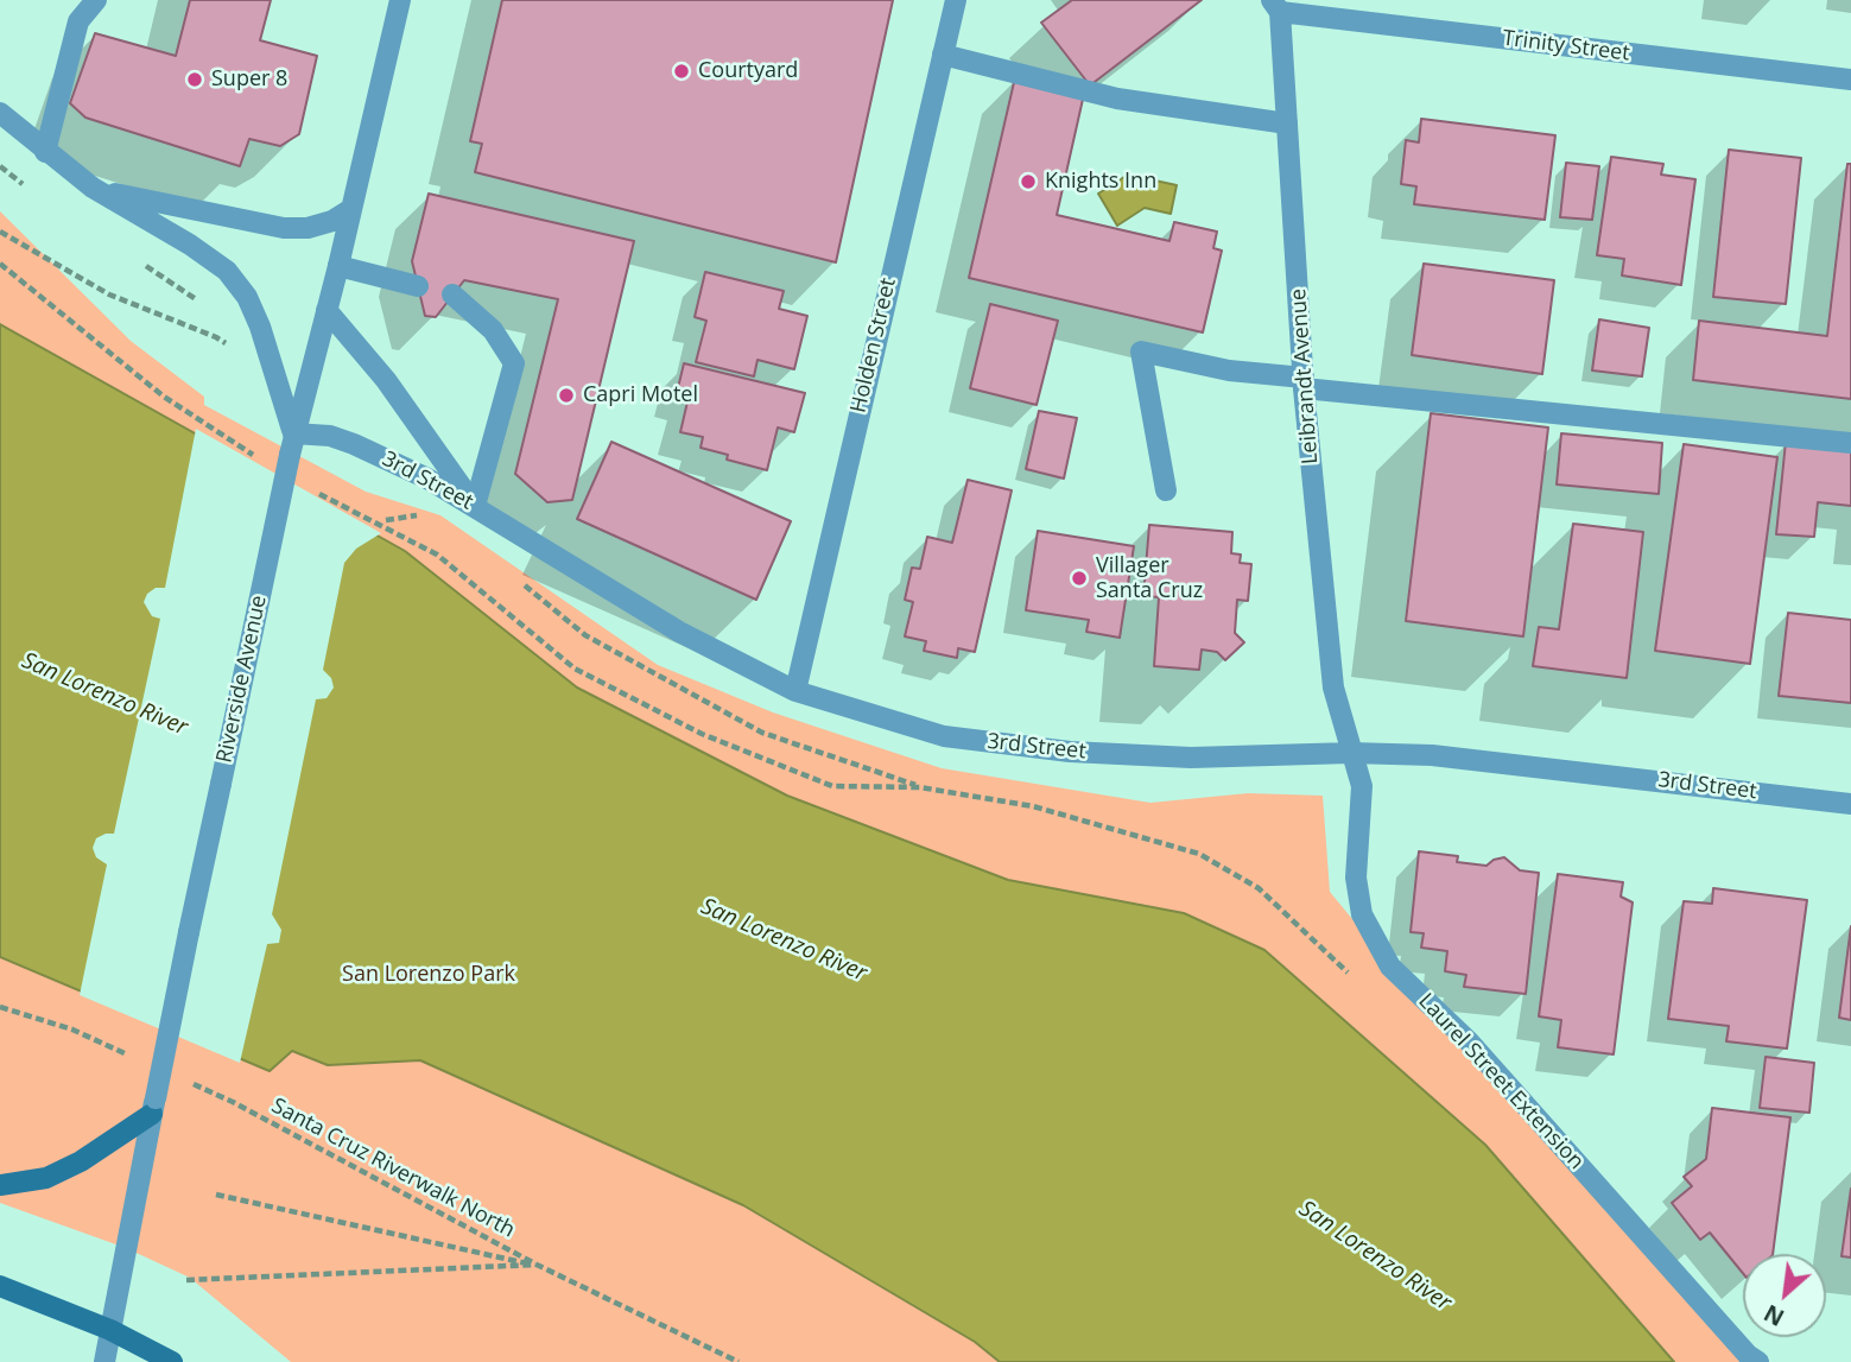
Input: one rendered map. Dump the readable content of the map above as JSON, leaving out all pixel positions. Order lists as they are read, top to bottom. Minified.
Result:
{"streets":{"street":["Trinity Street","Holden Street","Leibrandt Avenue","3rd Street","Riverside Avenue","Laurel Street Extension"],"path":["Santa Cruz Riverwalk North"]},"crossings":[["Trinity Street","Leibrandt Avenue"],["Holden Street","3rd Street"],["Leibrandt Avenue","3rd Street"],["Leibrandt Avenue","Laurel Street Extension"],["3rd Street","Riverside Avenue"],["3rd Street","Laurel Street Extension"]],"water":["San Lorenzo River"],"parks":["San Lorenzo Park"],"places":["Courtyard","Super 8","Knights Inn","Capri Motel","Villager Santa Cruz"],"north":"bottom left"}
